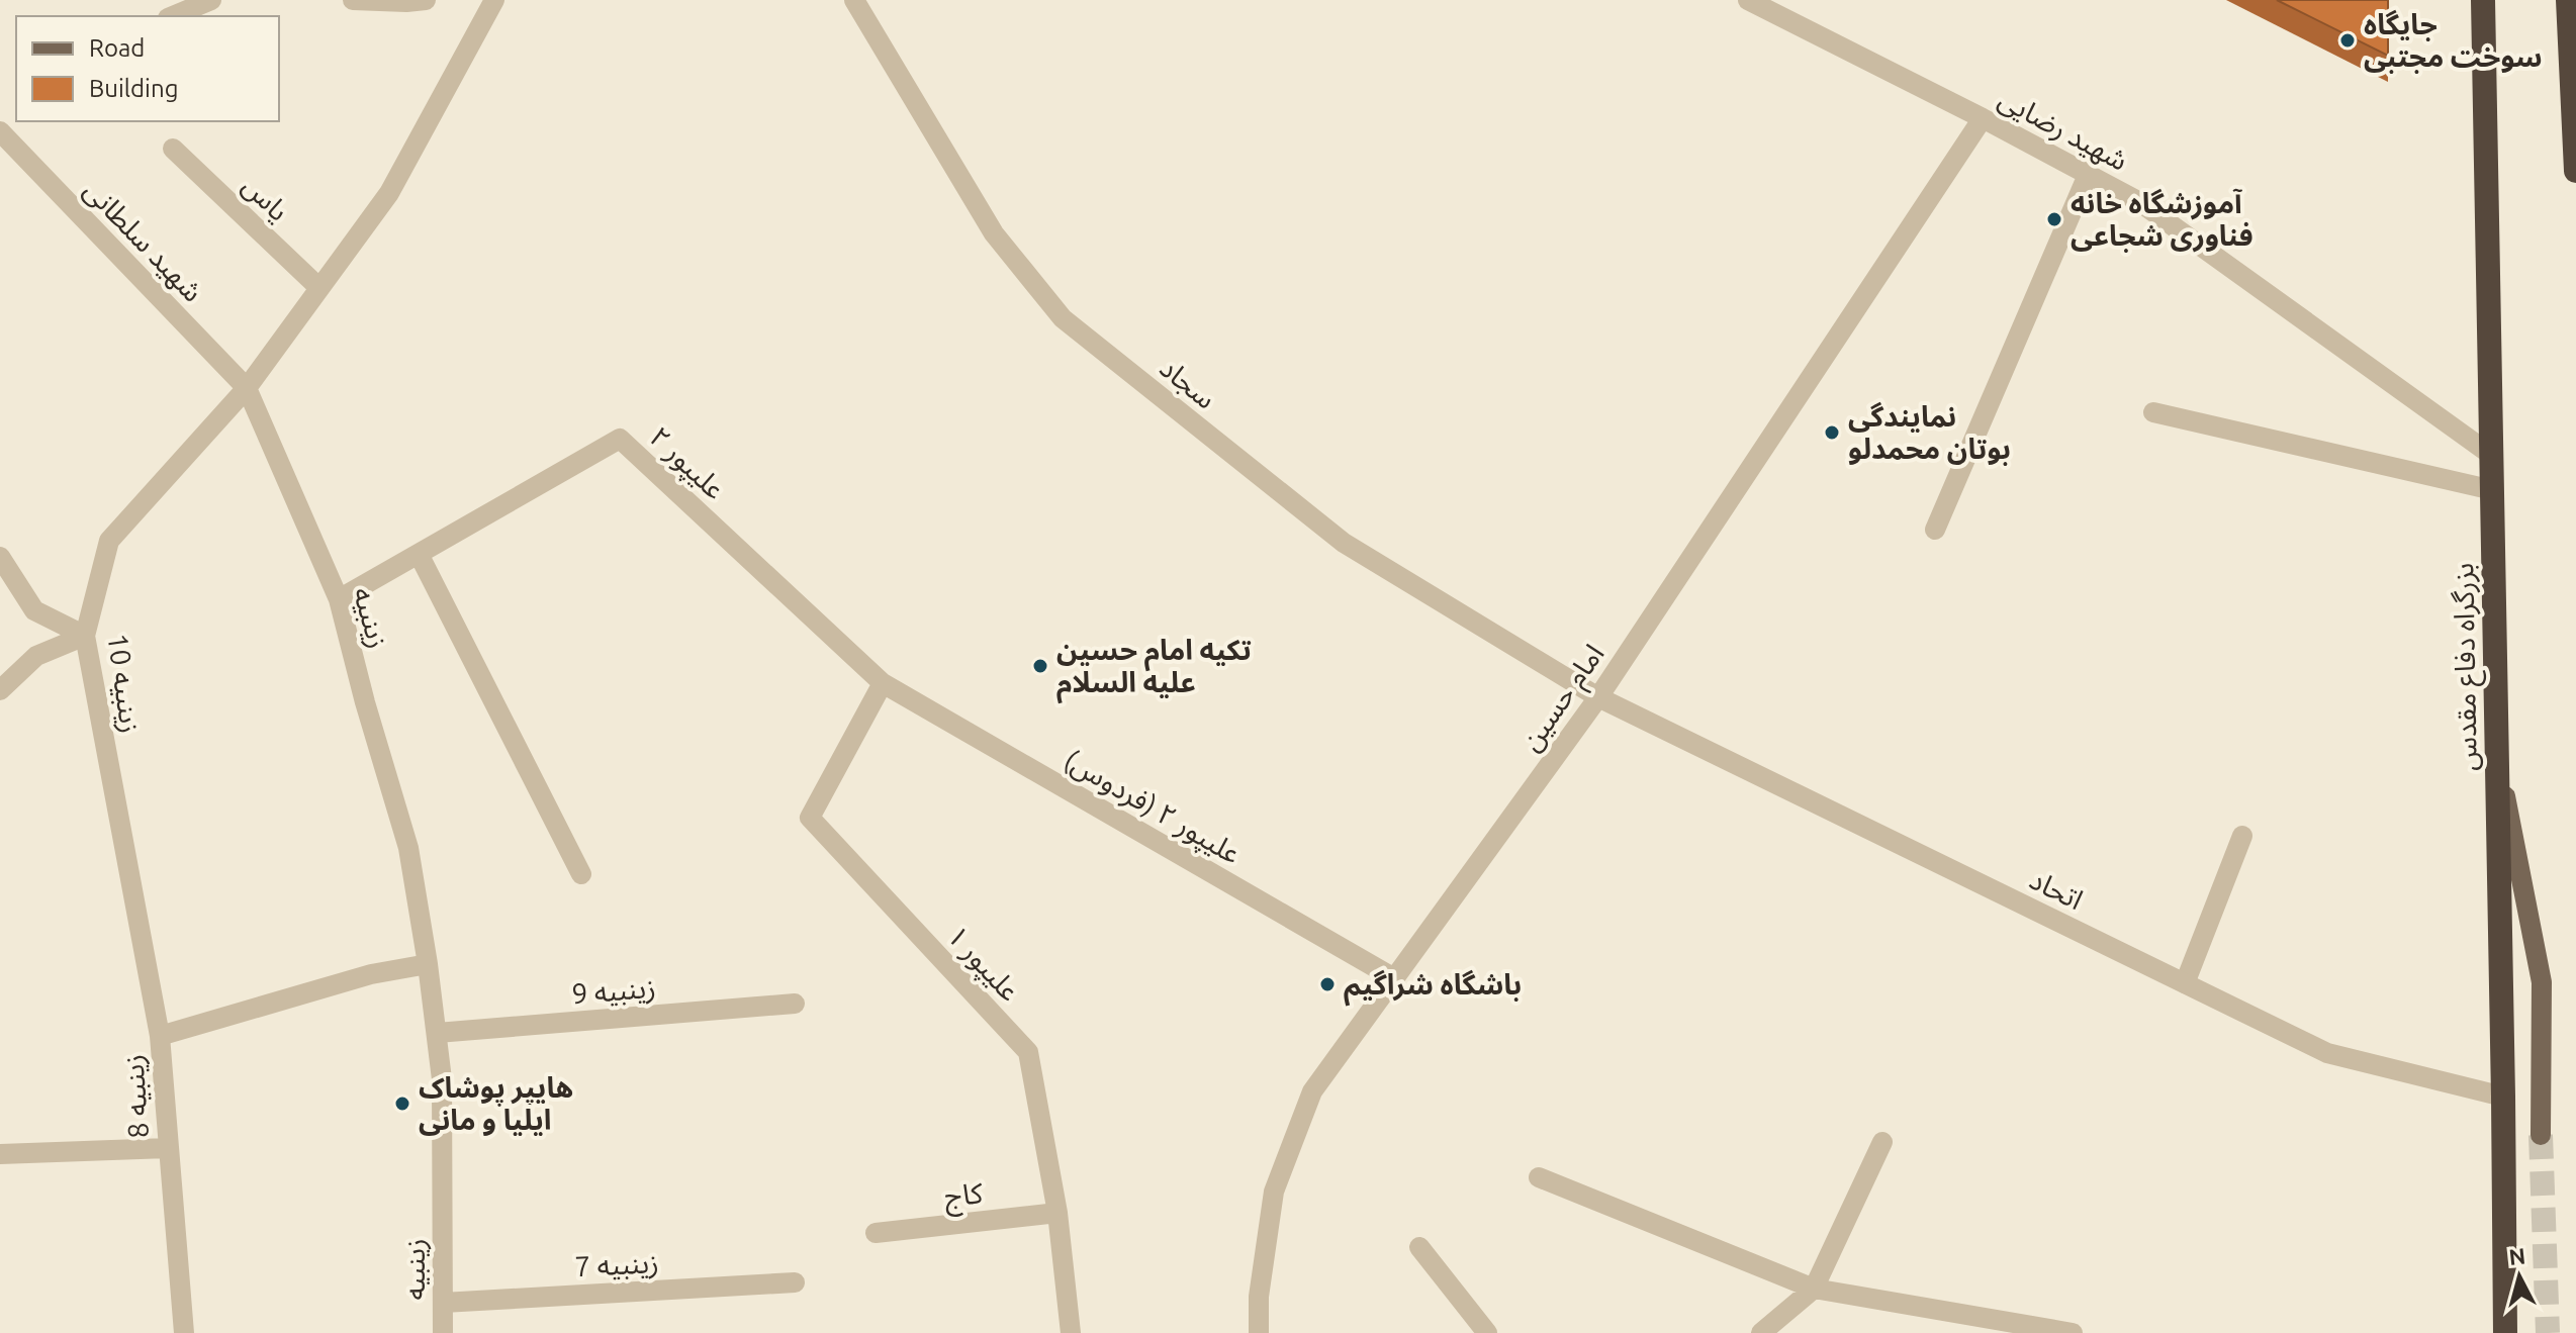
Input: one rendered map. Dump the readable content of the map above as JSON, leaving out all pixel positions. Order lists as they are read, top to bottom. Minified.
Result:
{"streets":{"highway":["بزرگراه دفاع مقدس"],"street":["شهید رضایی","یاس","شهید سلطانی","سجاد","علیپور ۲","زینبیه","زینبیه 10","امام حسین","علیپور ۲ (فردوس)","اتحاد","علیپور ۱","زینبیه 9","زینبیه 8","کاج","زینبیه 7"]},"crossings":[["شهید رضایی","بزرگراه دفاع مقدس"],["شهید رضایی","امام حسین"],["شهید سلطانی","زینبیه"],["شهید سلطانی","زینبیه 10"],["سجاد","امام حسین"],["سجاد","اتحاد"],["علیپور ۲","زینبیه"],["علیپور ۲","علیپور ۲ (فردوس)"],["علیپور ۲","علیپور ۱"],["زینبیه","زینبیه 10"],["زینبیه","زینبیه 9"],["زینبیه","زینبیه 8"],["زینبیه","زینبیه 7"],["بزرگراه دفاع مقدس","اتحاد"],["زینبیه 10","زینبیه 8"],["امام حسین","علیپور ۲ (فردوس)"],["امام حسین","اتحاد"],["علیپور ۲ (فردوس)","علیپور ۱"],["علیپور ۱","کاج"]],"places":["جایگاه سوخت مجتبی","آموزشگاه خانه فناوری شجاعی","نمایندگی بوتان محمدلو","تکیه امام حسین علیه السلام","باشگاه شراگیم","هایپر پوشاک ایلیا و مانی"],"legend":["Road","Building"],"north":"top"}
